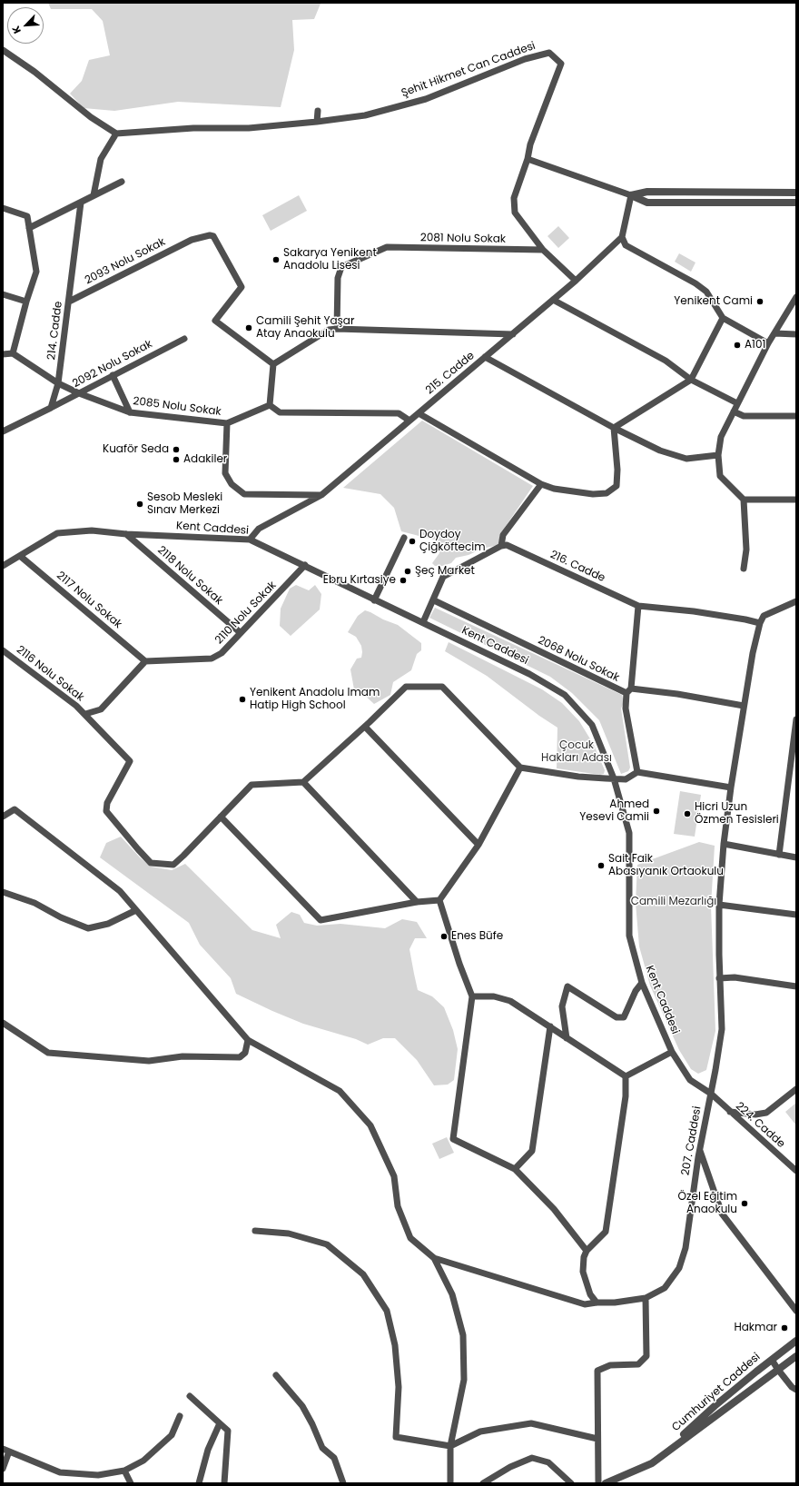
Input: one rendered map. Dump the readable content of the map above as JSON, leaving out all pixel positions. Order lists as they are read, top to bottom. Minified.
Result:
{"streets":{"street":["Şehit Hikmet Can Caddesi","2081 Nolu Sokak","2093 Nolu Sokak","214. Cadde","2092 Nolu Sokak","215. Cadde","2085 Nolu Sokak","Kent Caddesi","216. Cadde","2118 Nolu Sokak","2117 Nolu Sokak","2110 Nolu Sokak","2068 Nolu Sokak","2116 Nolu Sokak","224. Cadde","207. Caddesi","Cumhuriyet Caddesi"]},"crossings":[["2093 Nolu Sokak","214. Cadde"],["214. Cadde","2092 Nolu Sokak"],["214. Cadde","2085 Nolu Sokak"],["2092 Nolu Sokak","2085 Nolu Sokak"],["215. Cadde","Kent Caddesi"],["Kent Caddesi","2118 Nolu Sokak"],["Kent Caddesi","2117 Nolu Sokak"],["Kent Caddesi","2110 Nolu Sokak"],["Kent Caddesi","224. Cadde"],["Kent Caddesi","207. Caddesi"],["216. Cadde","207. Caddesi"],["2118 Nolu Sokak","2110 Nolu Sokak"],["2117 Nolu Sokak","2110 Nolu Sokak"],["2068 Nolu Sokak","207. Caddesi"],["224. Cadde","207. Caddesi"]],"parks":["Çocuk Hakları Adası","Camili Mezarlığı"],"places":["Sakarya Yenikent Anadolu Lisesi","Yenikent Cami","Camili Şehit Yaşar Atay Anaokulu","A101","Kuaför Seda","Adakiler","Sesob Mesleki Sınav Merkezi","Doydoy Çiğköftecim","Şeç Market","Ebru Kırtasiye","Yenikent Anadolu Imam Hatip High School","Ahmed Yesevi Camii","Hicri Uzun Özmen Tesisleri","Sait Faik Abasıyanık Ortaokulu","Enes Büfe","Özel Eğitim Anaokulu","Hakmar"],"north":"bottom left"}
